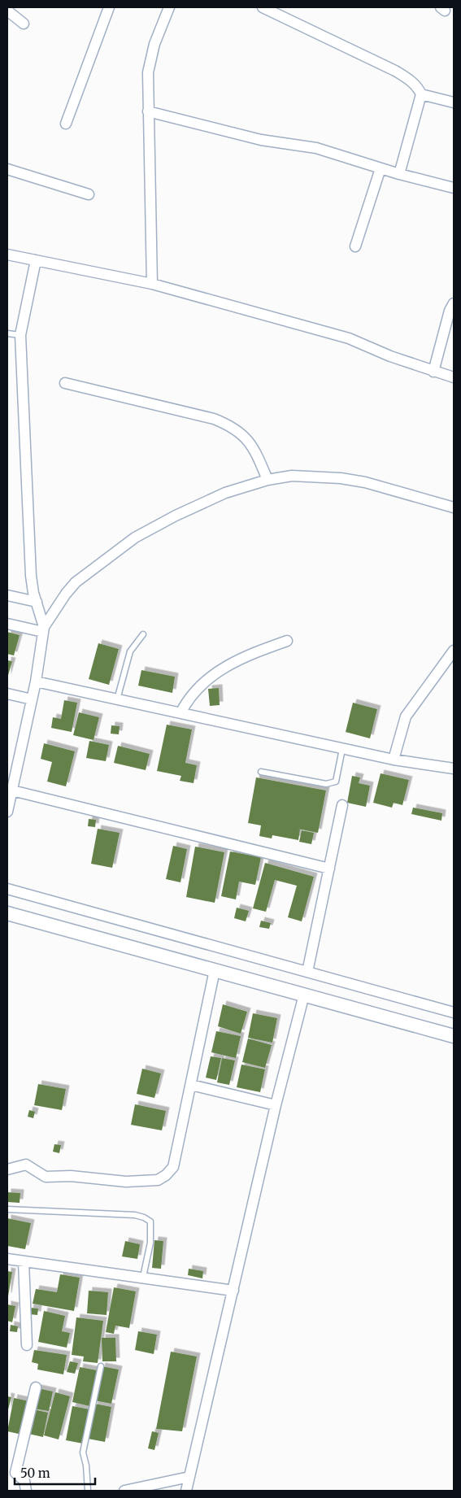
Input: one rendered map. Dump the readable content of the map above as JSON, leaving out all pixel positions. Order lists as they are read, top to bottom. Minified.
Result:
{"scale_bar":"50 m"}
